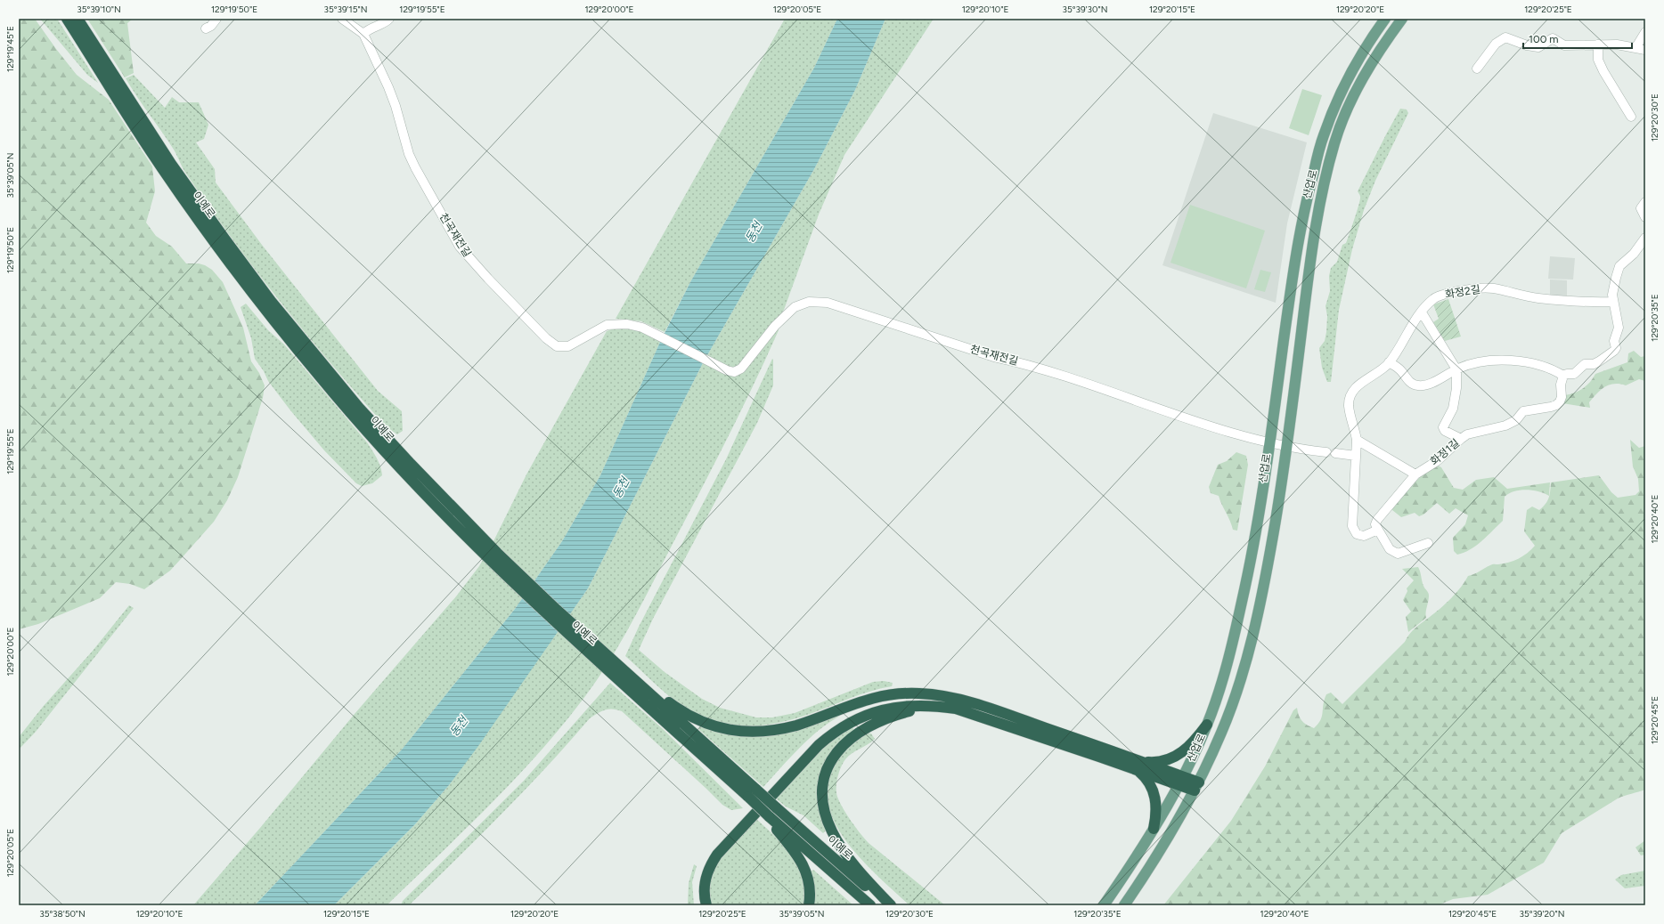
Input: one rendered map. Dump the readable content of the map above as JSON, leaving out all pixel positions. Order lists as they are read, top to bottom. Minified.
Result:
{"streets":{"highway":["이예로"],"main road":["산업로"],"street":["천곡재전길","화정2길","화정1길"]},"crossings":[["산업로","천곡재전길"]],"water":["동천"],"scale_bar":"100 m","coordinates":["35°39'10\"N","129°19'50\"E","35°39'15\"N","129°19'55\"E","129°20'00\"E","129°20'05\"E","129°20'10\"E","35°39'30\"N","129°20'15\"E","129°20'20\"E","129°20'25\"E","129°19'45\"E","129°20'30\"E","35°39'05\"N","129°20'35\"E","129°20'40\"E","129°20'45\"E","35°38'50\"N","35°39'20\"N"]}
